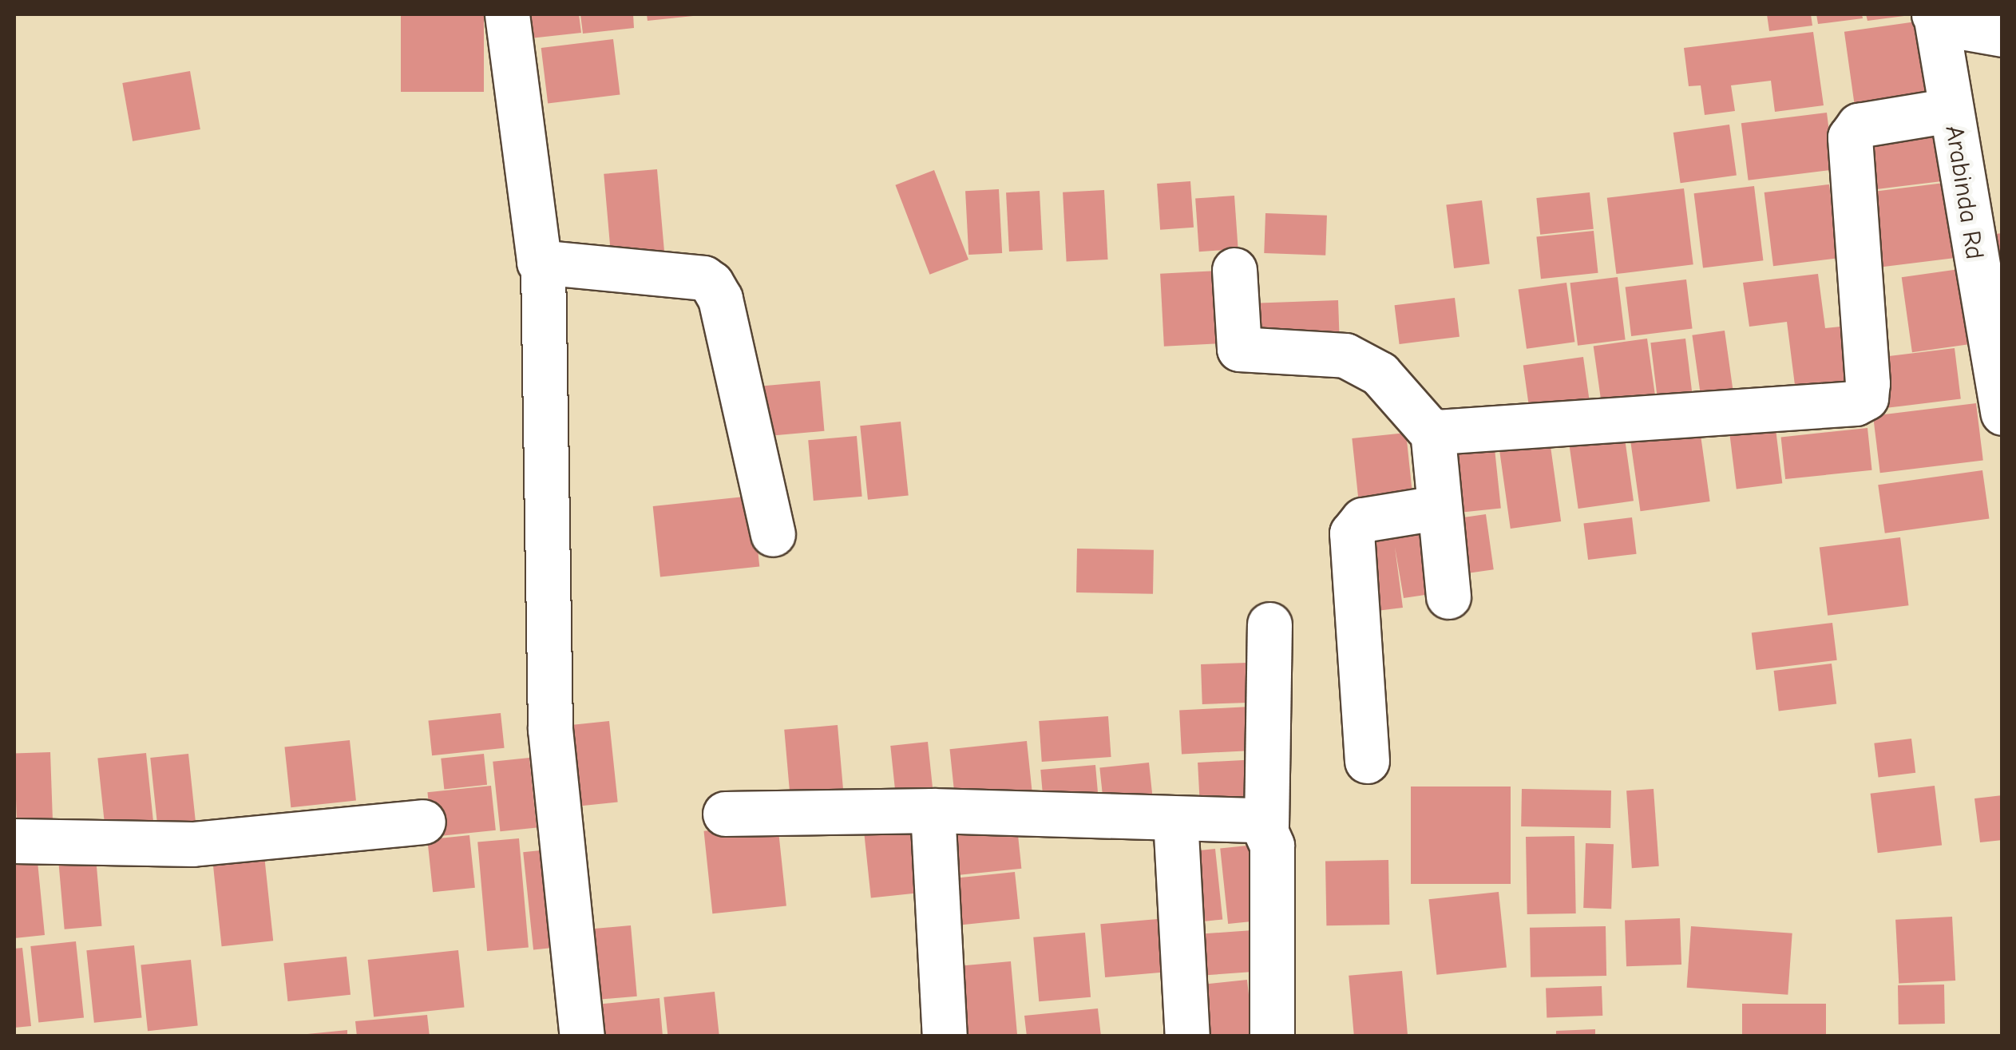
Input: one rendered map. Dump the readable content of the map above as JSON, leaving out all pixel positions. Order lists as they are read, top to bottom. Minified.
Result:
{"streets":{"street":["Arabinda Rd"]}}
